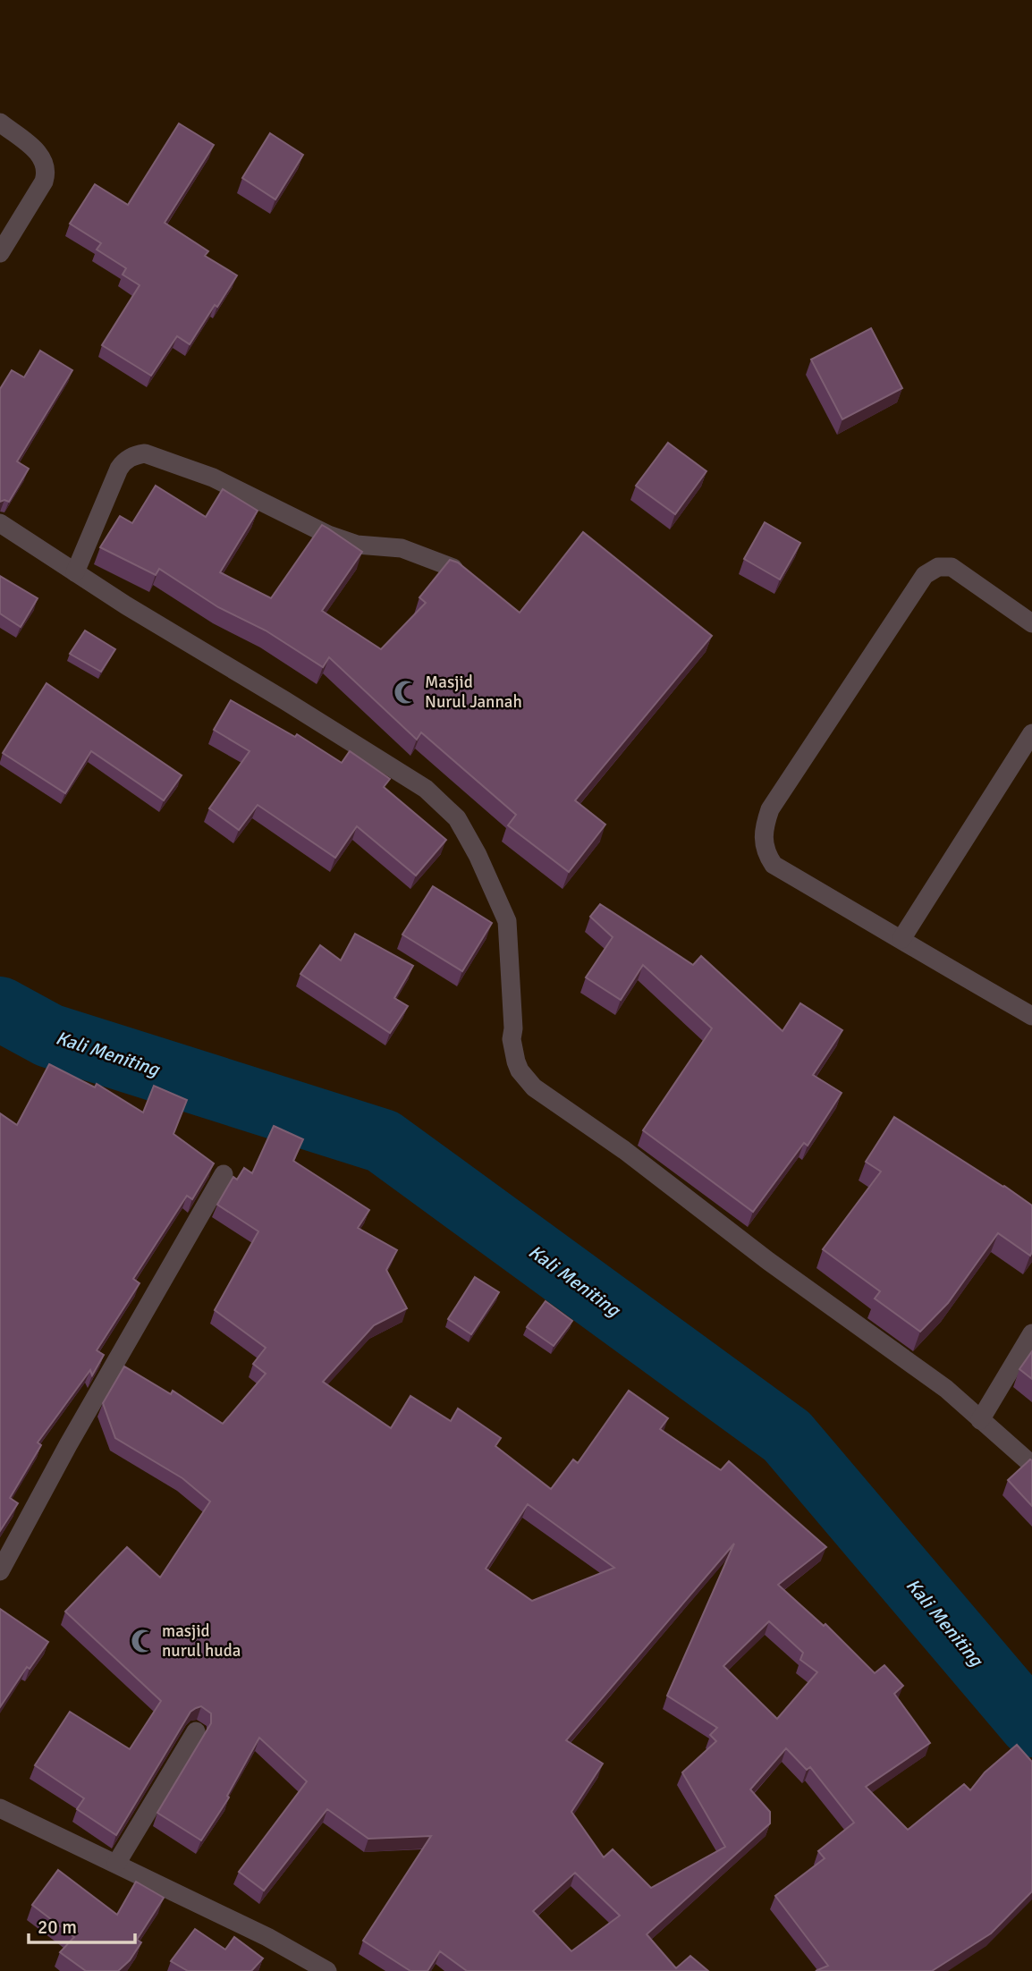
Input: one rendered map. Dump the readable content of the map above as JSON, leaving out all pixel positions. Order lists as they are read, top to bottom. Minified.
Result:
{"water":["Kali Meniting"],"places":{"mosque":["Masjid Nurul Jannah","masjid nurul huda"]},"scale_bar":"20 m"}
